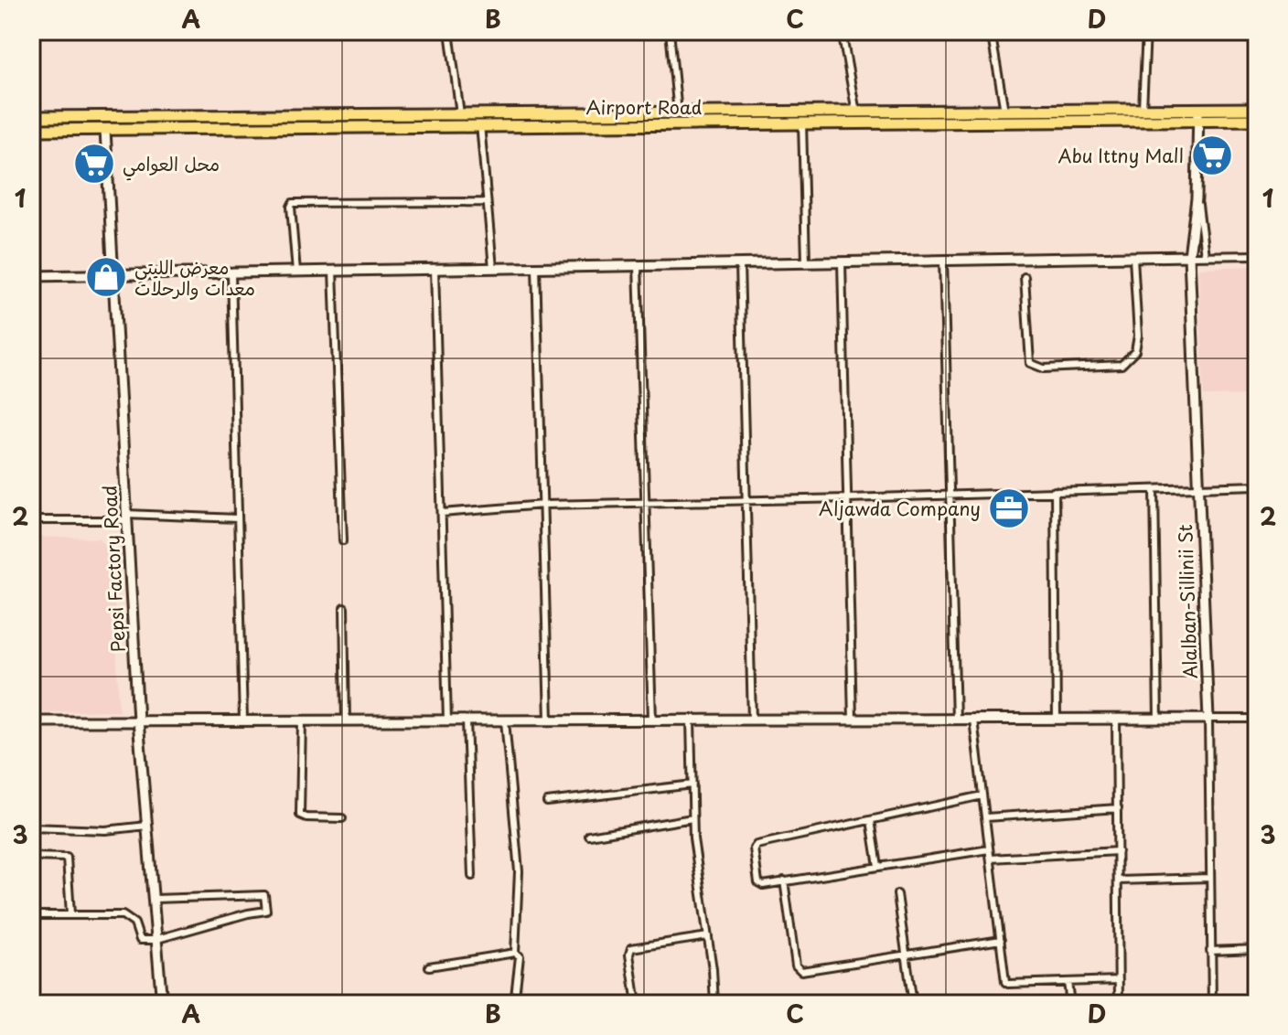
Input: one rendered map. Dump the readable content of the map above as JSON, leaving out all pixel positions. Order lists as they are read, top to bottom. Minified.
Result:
{"streets":{"highway":["Airport Road"],"street":["Pepsi Factory Road","Alalban-Sillinii St"]},"crossings":[["Airport Road","Pepsi Factory Road"],["Airport Road","Alalban-Sillinii St"]],"places":{"supermarket":["Abu Ittny Mall","محل العوامي"],"shop":["معرض الليتي معدات والرحلات"],"office":["Aljawda Company"]},"grid":{"columns":["A","B","C","D"],"rows":["1","2","3"]}}
